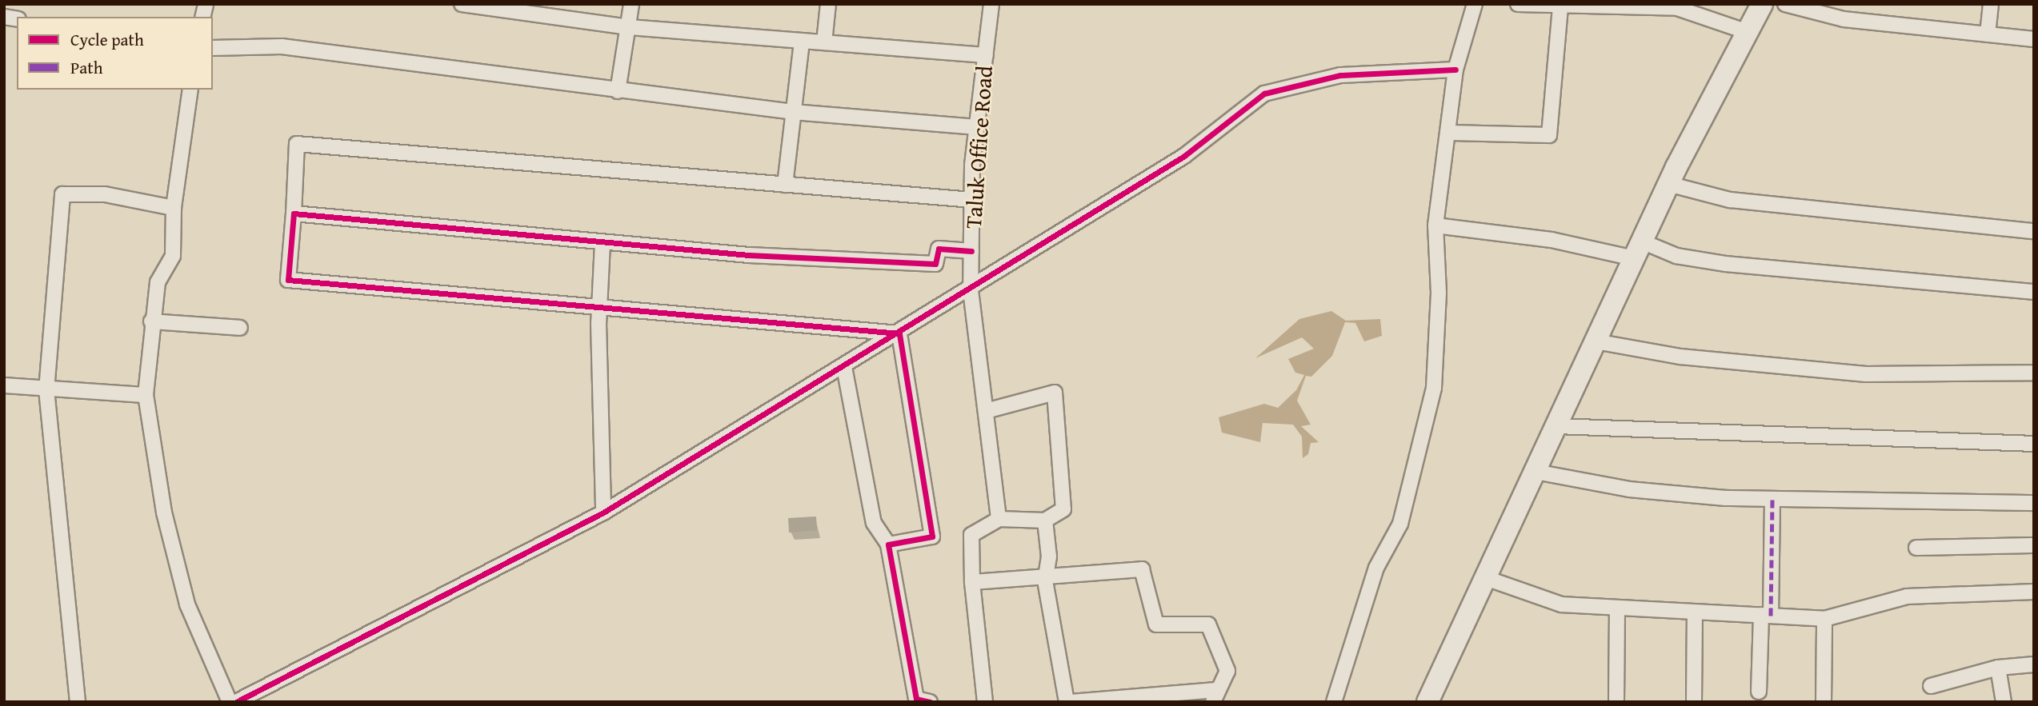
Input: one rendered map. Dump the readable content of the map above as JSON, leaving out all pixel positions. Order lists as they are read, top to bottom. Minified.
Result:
{"streets":{"street":["Taluk Office Road"]},"legend":["Cycle path","Path"]}
